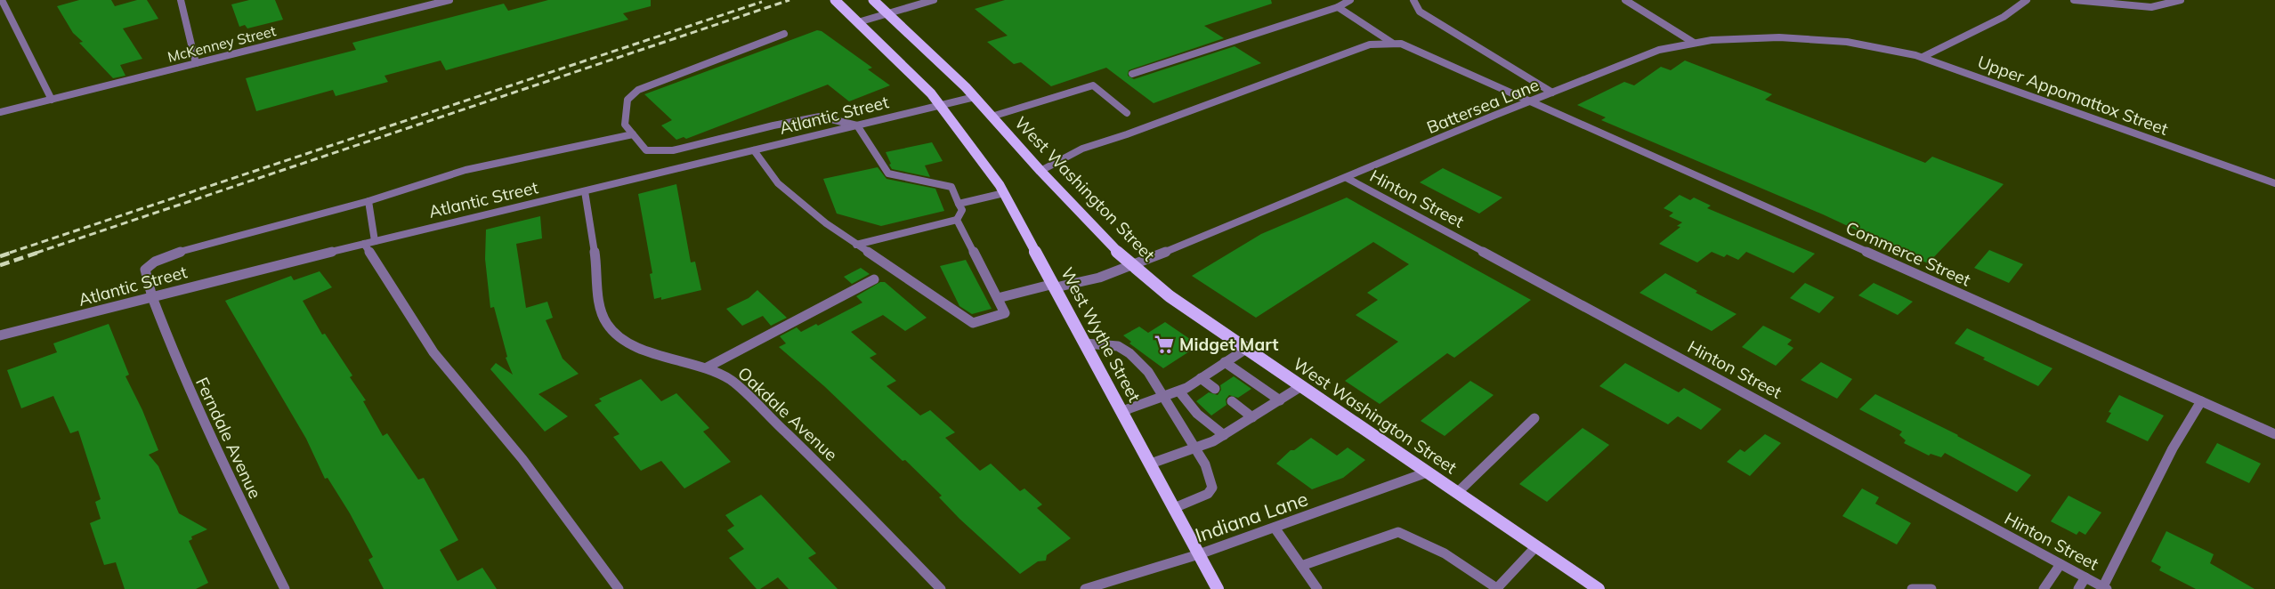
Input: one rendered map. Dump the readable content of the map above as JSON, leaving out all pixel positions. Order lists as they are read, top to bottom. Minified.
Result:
{"streets":{"main road":["West Washington Street","West Wythe Street"],"street":["McKenney Street","Upper Appomattox Street","Battersea Lane","Atlantic Street","Hinton Street","Commerce Street","Oakdale Avenue","Ferndale Avenue","Indiana Lane"]},"crossings":[["Upper Appomattox Street","Battersea Lane"],["Battersea Lane","West Washington Street"],["Battersea Lane","Hinton Street"],["Battersea Lane","Commerce Street"],["Battersea Lane","West Wythe Street"],["Atlantic Street","West Washington Street"],["Atlantic Street","West Wythe Street"],["Atlantic Street","Oakdale Avenue"],["Atlantic Street","Ferndale Avenue"],["West Washington Street","Indiana Lane"],["West Wythe Street","Indiana Lane"]],"places":{"supermarket":["Midget Mart"]}}
